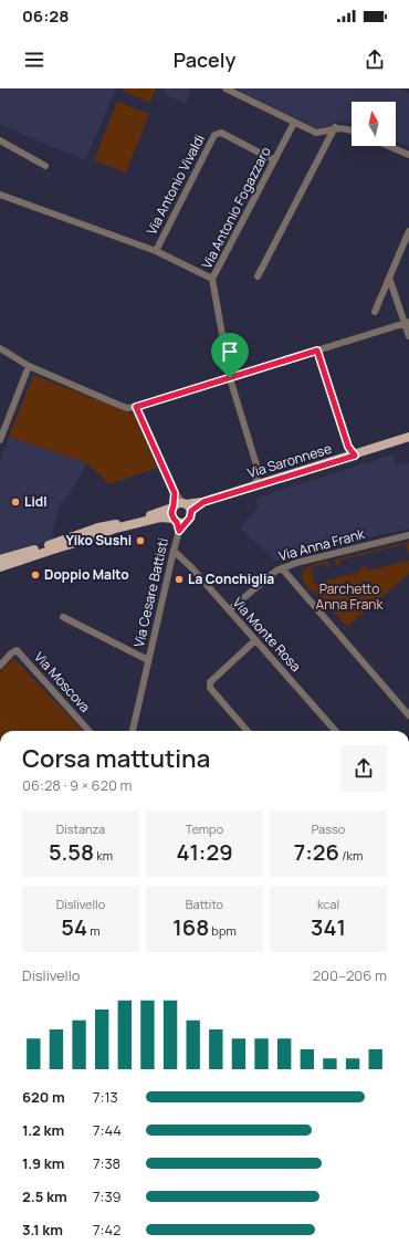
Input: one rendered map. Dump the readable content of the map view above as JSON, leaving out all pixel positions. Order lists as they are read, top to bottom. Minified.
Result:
{"streets":{"main road":["Via Saronnese"],"street":["Via Antonio Vivaldi","Via Antonio Fogazzaro","Via Anna Frank","Via Cesare Battisti","Via Monte Rosa","Via Moscova"]},"crossings":[["Via Antonio Vivaldi","Via Antonio Fogazzaro"],["Via Antonio Fogazzaro","Via Saronnese"],["Via Saronnese","Via Cesare Battisti"],["Via Anna Frank","Via Monte Rosa"],["Via Cesare Battisti","Via Monte Rosa"]],"parks":["Parchetto Anna Frank"],"places":["Lidl","Yiko Sushi","Doppio Malto","La Conchiglia"],"north":"top","page":{"status":"06:28","header":"Pacely","heading":["Corsa mattutina","06:28 · 9 × 620 m"],"stats":[["Distanza","5.58 km"],["Tempo","41:29"],["Passo","7:26 /km"],["Dislivello","54 m"],["Battito","168 bpm"],["kcal","341"]],"chart":["Dislivello","200–206 m"],"list":[{"name":"620 m","note":"7:13"},{"name":"1.2 km","note":"7:44"},{"name":"1.9 km","note":"7:38"},{"name":"2.5 km","note":"7:39"},{"name":"3.1 km","note":"7:42"}]}}
